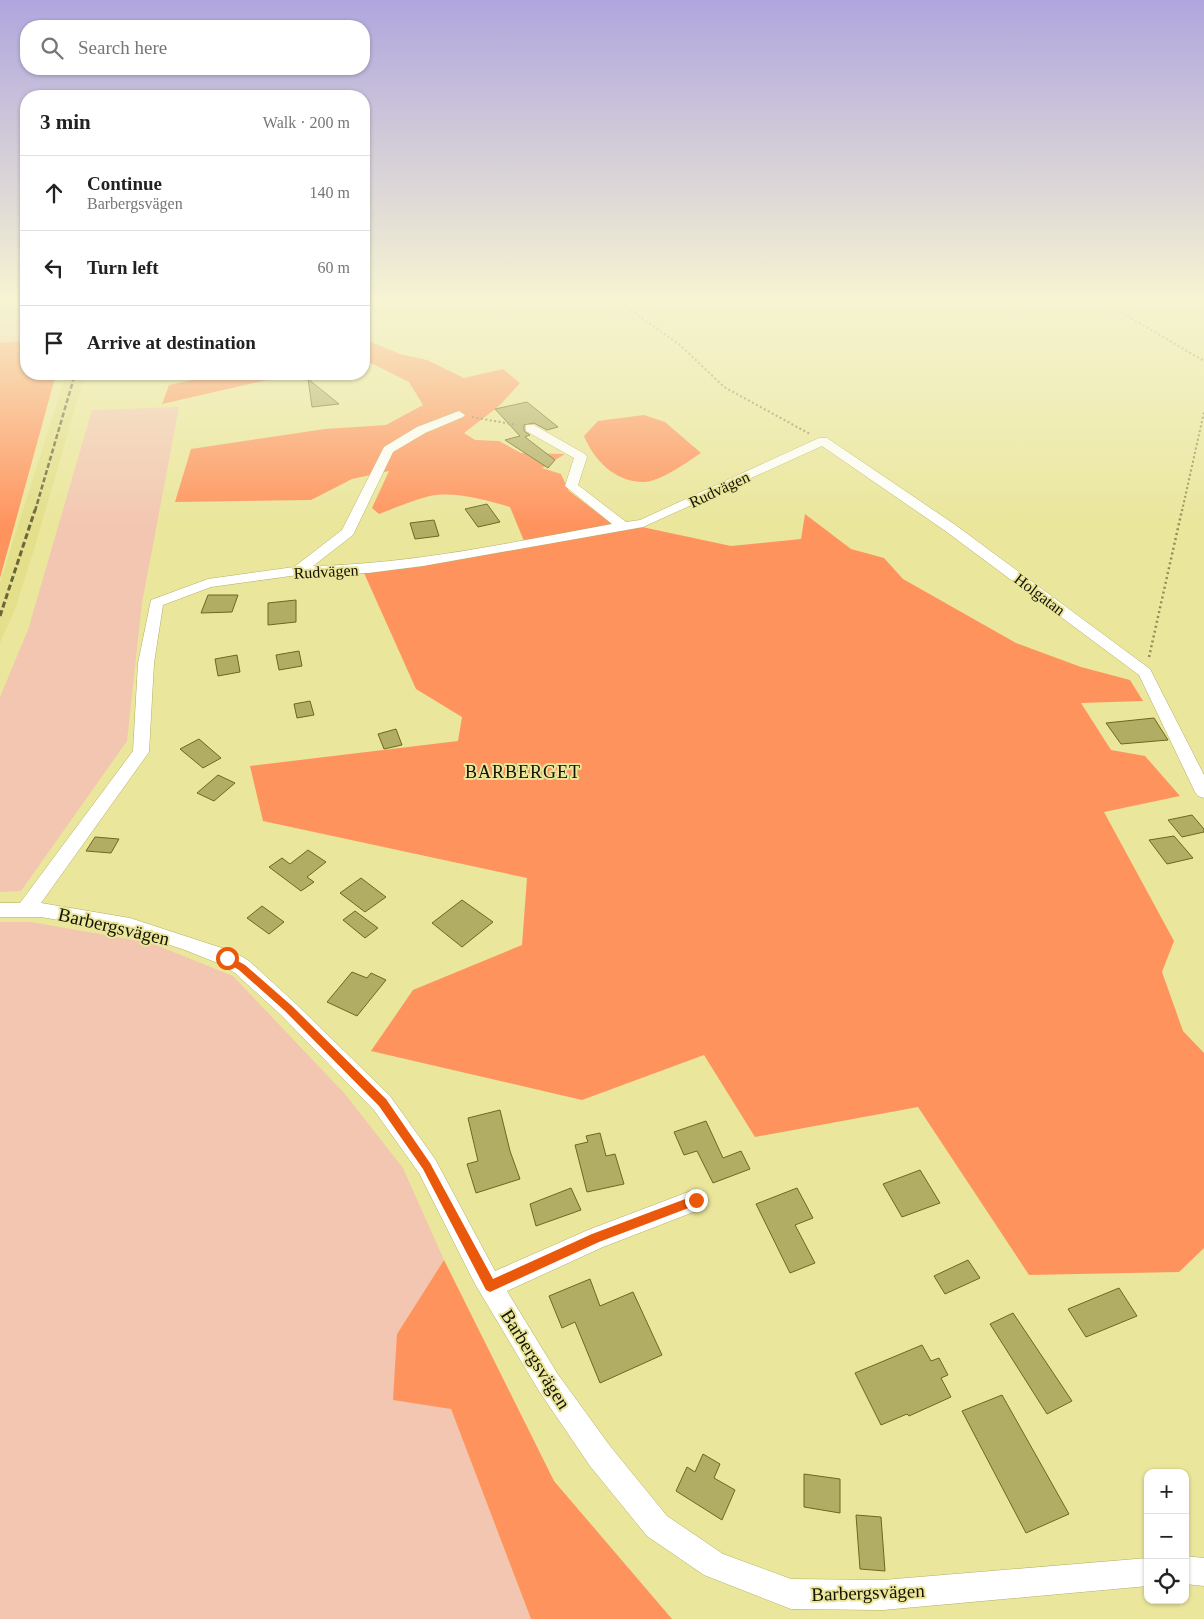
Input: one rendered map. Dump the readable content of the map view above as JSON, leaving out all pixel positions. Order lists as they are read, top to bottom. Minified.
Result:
{"streets":{"street":["Rudvägen","Holgatan","Barbergsvägen"]},"crossings":[["Rudvägen","Holgatan"],["Rudvägen","Barbergsvägen"]],"districts":["BARBERGET"],"page":{"search":"Search here","heading":["3 min","Walk · 200 m"],"list":[["Continue","Barbergsvägen","140 m"],["Turn left","60 m"],"Arrive at destination"],"map_buttons":["+","−"]}}
